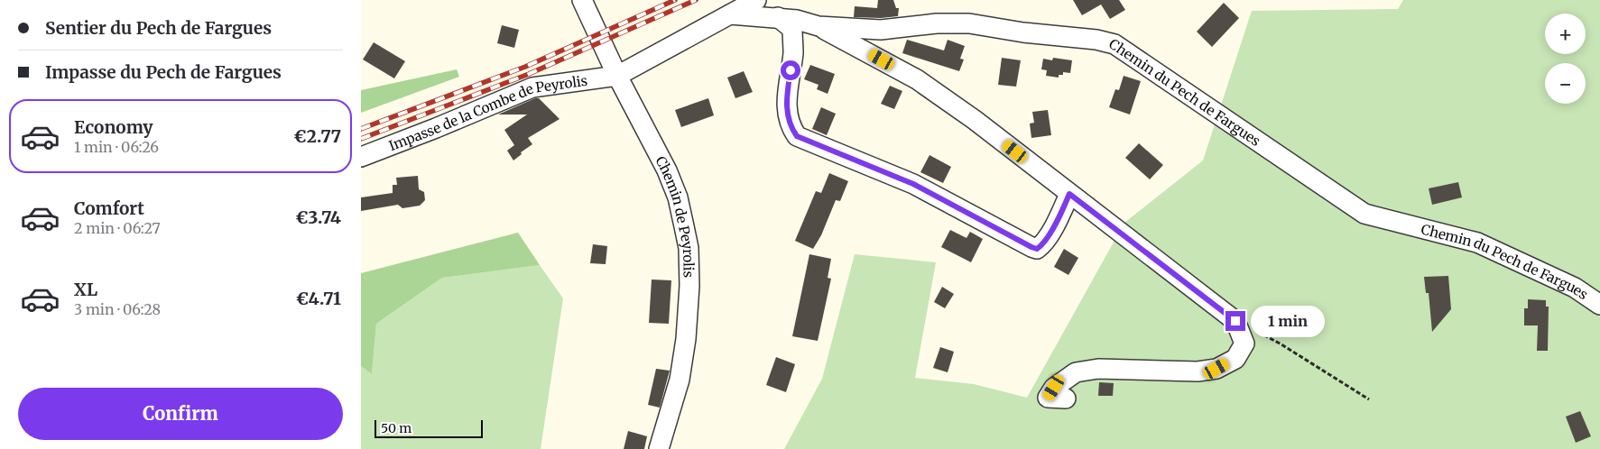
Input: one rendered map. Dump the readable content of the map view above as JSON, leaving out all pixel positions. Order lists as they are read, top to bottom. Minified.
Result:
{"streets":{"street":["Chemin du Pech de Fargues","Impasse de la Combe de Peyrolis","Chemin de Peyrolis"]},"crossings":[["Impasse de la Combe de Peyrolis","Chemin de Peyrolis"]],"scale_bar":"50 m","page":{"banner":["Sentier du Pech de Fargues","Impasse du Pech de Fargues"],"map_buttons":["+","−"],"list":[{"name":"Economy","note":"1 min · 06:26","value":"€2.77"},{"name":"Comfort","note":"2 min · 06:27","value":"€3.74"},{"name":"XL","note":"3 min · 06:28","value":"€4.71"}],"bubble":"1 min","buttons":"Confirm","scale":"50 m"}}
